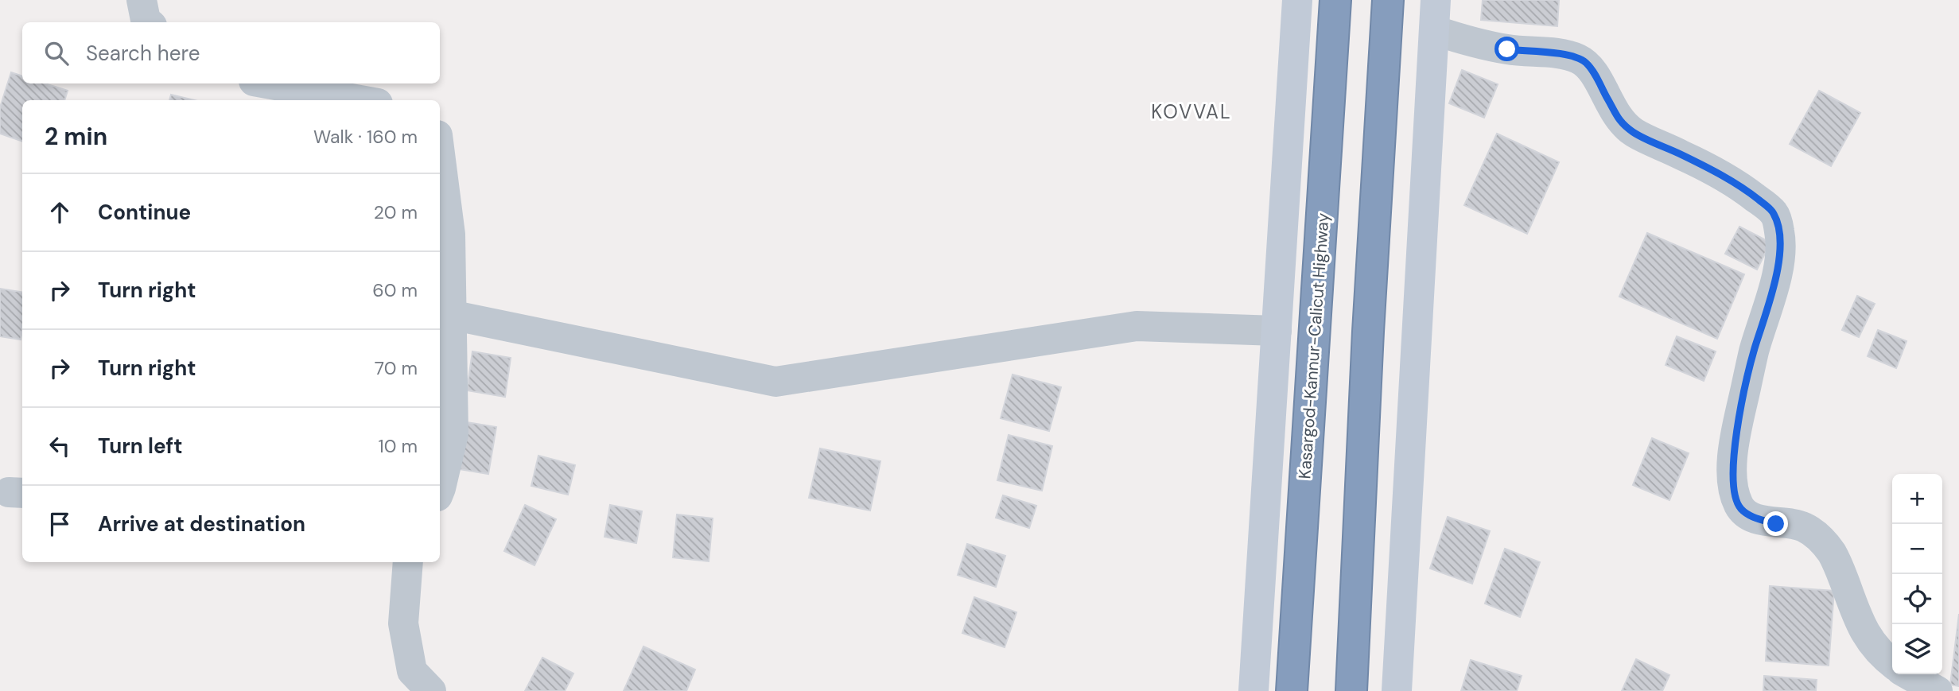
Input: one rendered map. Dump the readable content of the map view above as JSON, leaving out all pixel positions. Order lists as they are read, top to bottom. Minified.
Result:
{"streets":{"highway":["Kasargod-Kannur-Calicut Highway"]},"districts":["KOVVAL"],"page":{"search":"Search here","heading":["2 min","Walk · 160 m"],"list":[["Continue","20 m"],["Turn right","60 m"],["Turn right","70 m"],["Turn left","10 m"],"Arrive at destination"],"map_buttons":["+","−"]}}
